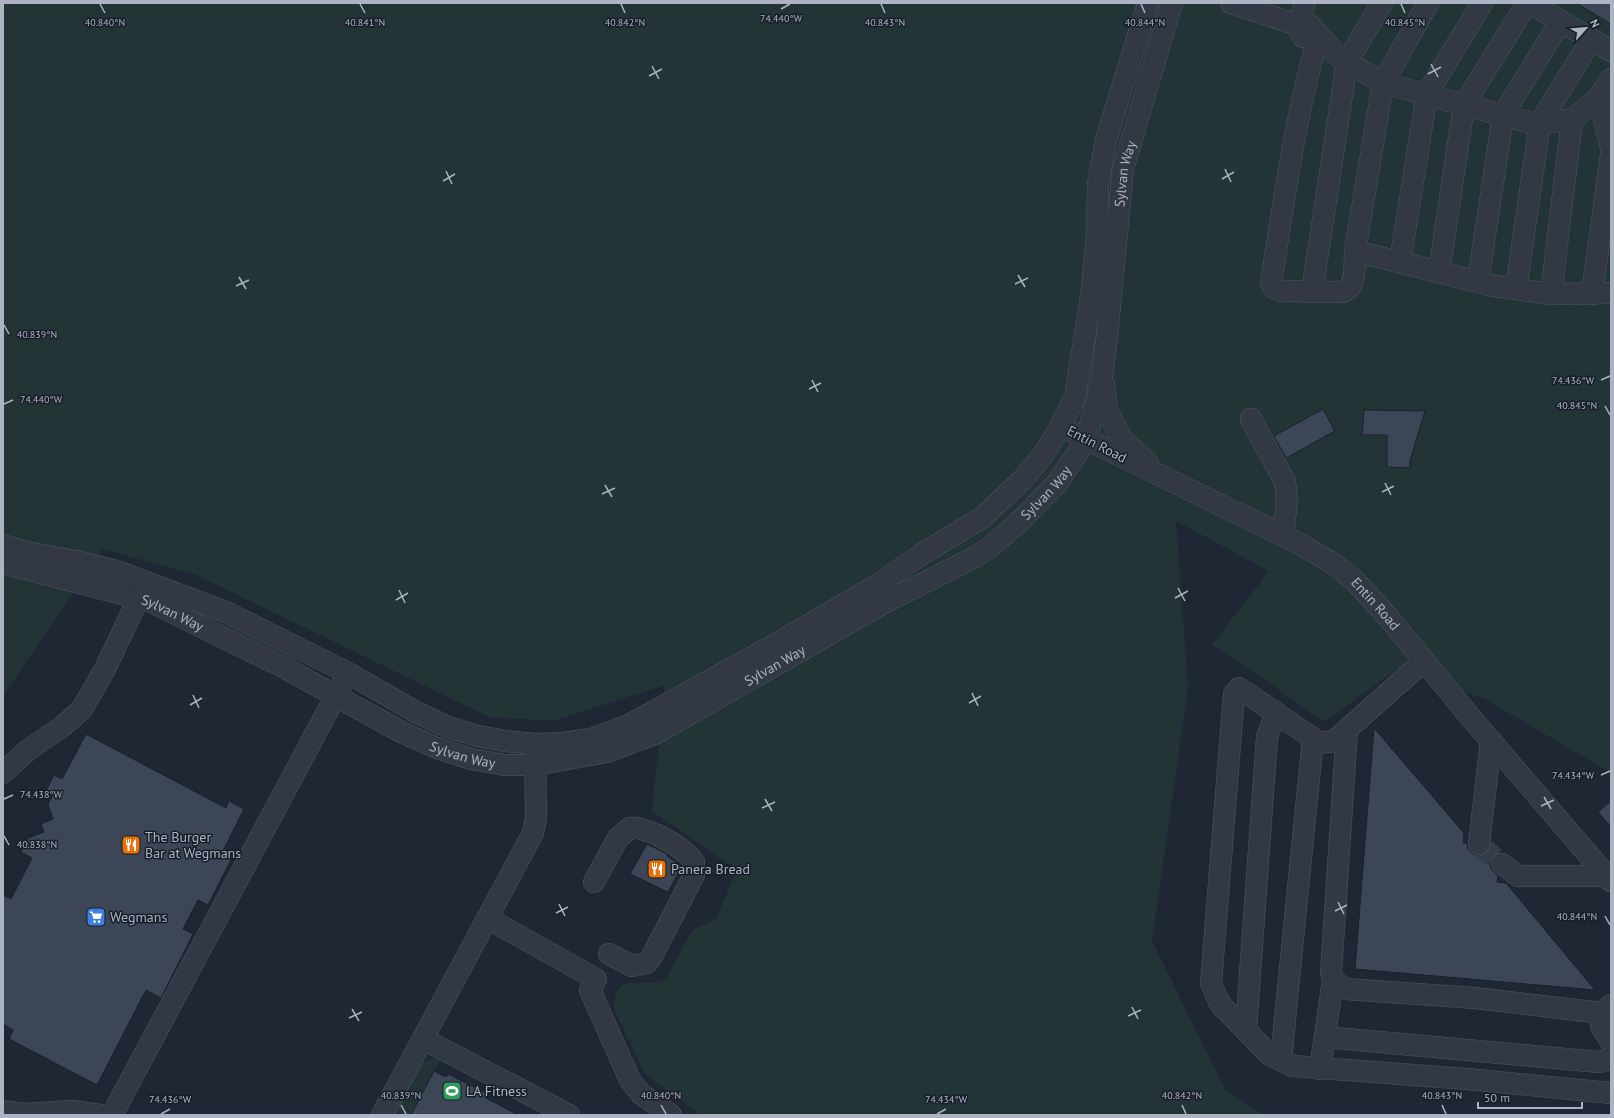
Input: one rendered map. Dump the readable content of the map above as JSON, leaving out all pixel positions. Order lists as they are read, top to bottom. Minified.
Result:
{"streets":{"street":["Sylvan Way","Entin Road"]},"crossings":[["Sylvan Way","Entin Road"]],"places":{"restaurant":["The Burger Bar at Wegmans","Panera Bread"],"supermarket":["Wegmans"],"sports":["LA Fitness"]},"scale_bar":"50 m","north":"top right","coordinates":["74.440°W","40.840°N","40.841°N","40.842°N","40.843°N","40.844°N","40.845°N","40.839°N","74.436°W","74.434°W","74.438°W","40.838°N"]}
